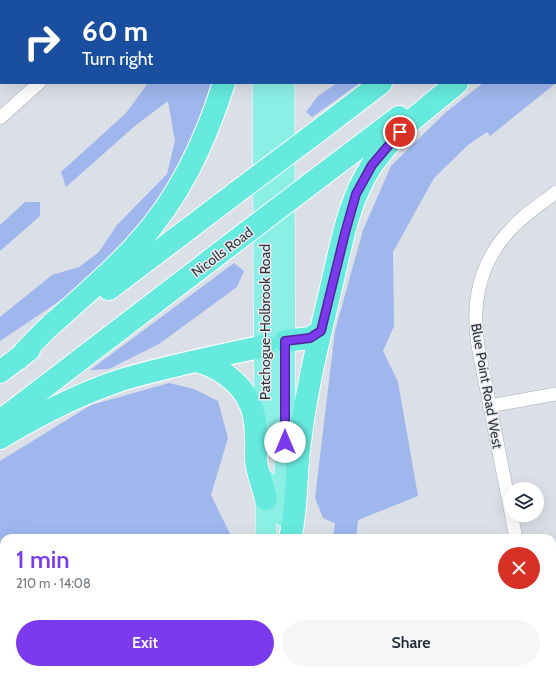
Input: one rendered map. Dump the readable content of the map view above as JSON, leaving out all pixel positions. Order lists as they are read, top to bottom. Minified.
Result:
{"streets":{"highway":["Nicolls Road"],"main road":["Patchogue-Holbrook Road"],"street":["Blue Point Road West"]},"page":{"turn":["60 m","Turn right"],"heading":["1 min","210 m · 14:08"],"buttons":["Exit","Share"]}}
